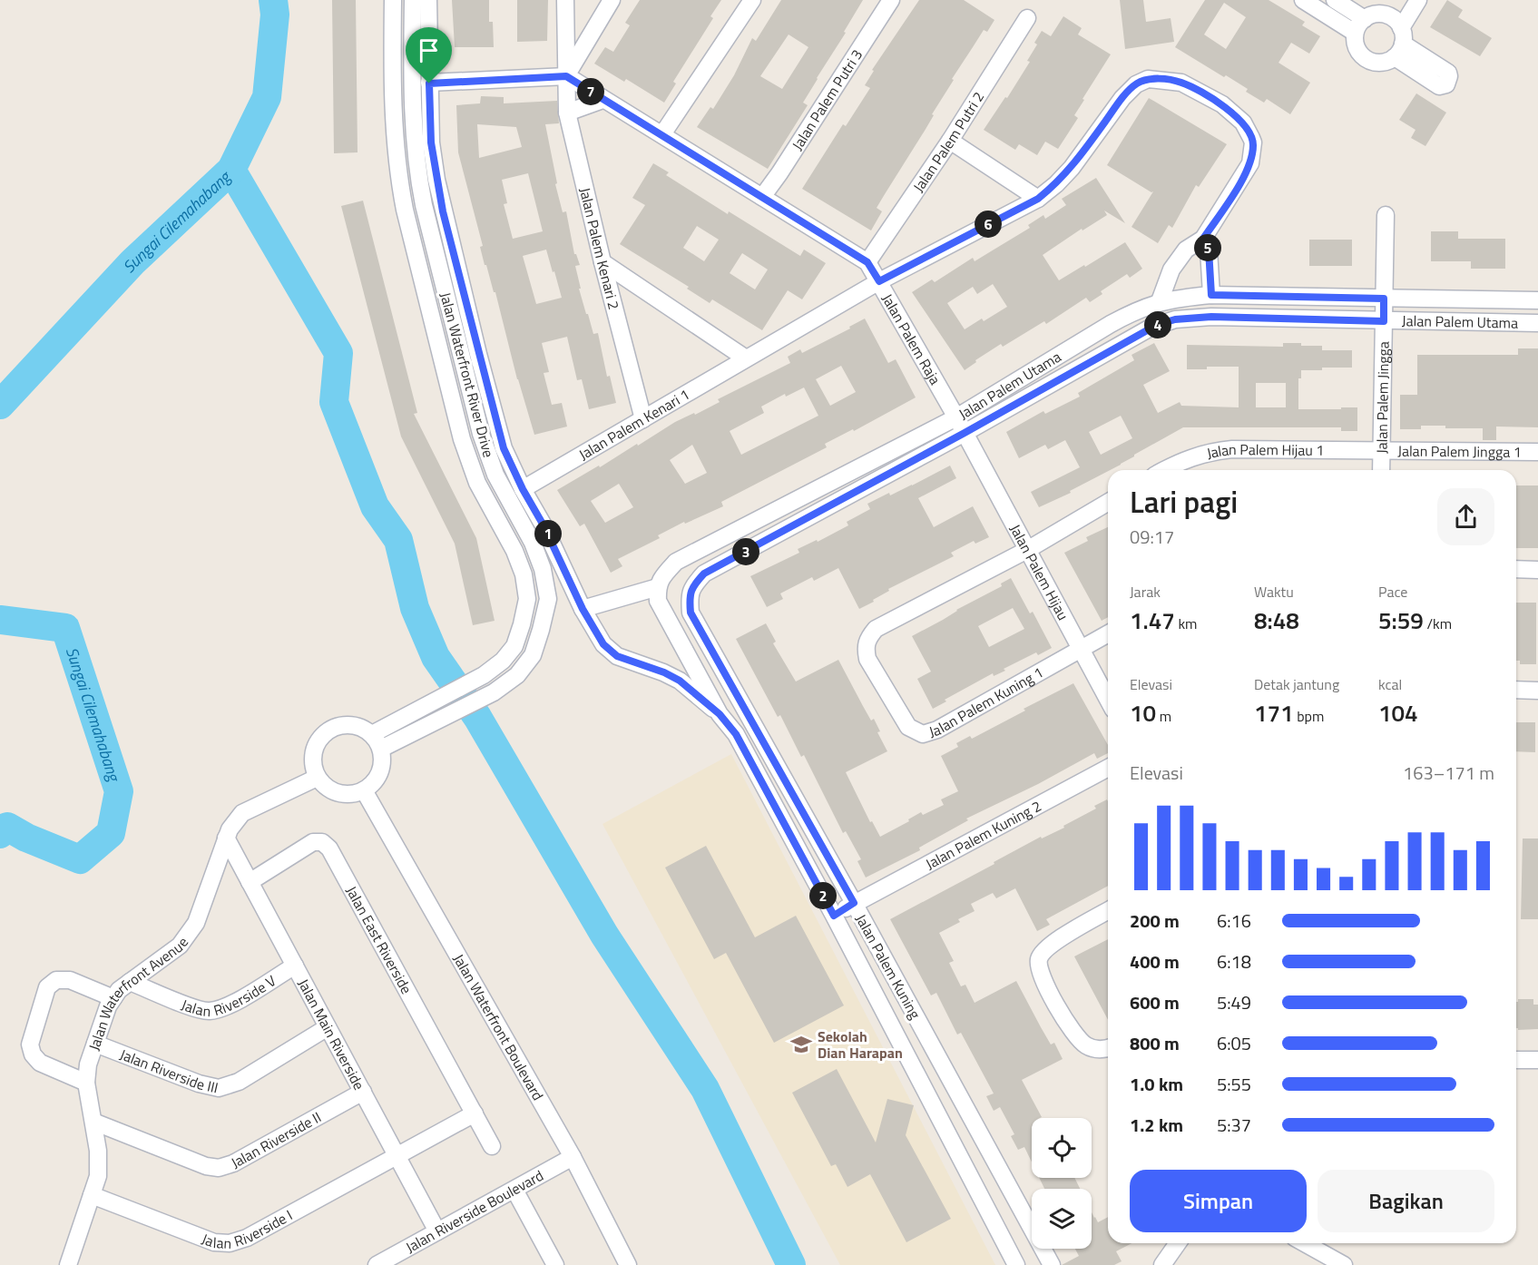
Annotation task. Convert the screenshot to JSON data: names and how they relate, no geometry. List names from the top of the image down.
{
  "streets": {
    "street": [
      "Jalan Palem Putri 3",
      "Jalan Palem Putri 2",
      "Jalan Palem Kenari 2",
      "Jalan Palem Utama",
      "Jalan Palem Raja",
      "Jalan Waterfront River Drive",
      "Jalan Palem Jingga",
      "Jalan Palem Kenari 1",
      "Jalan Palem Jingga 1",
      "Jalan Palem Hijau 1",
      "Jalan Palem Hijau",
      "Jalan Palem Kuning 1",
      "Jalan Palem Kuning 2",
      "Jalan East Riverside",
      "Jalan Palem Kuning",
      "Jalan Riverside V",
      "Jalan Waterfront Avenue",
      "Jalan Waterfront Boulevard",
      "Jalan Main Riverside",
      "Jalan Riverside III",
      "Jalan Riverside II",
      "Jalan Riverside Boulevard",
      "Jalan Riverside I"
    ]
  },
  "crossings": [
    ["Jalan Palem Putri 3", "Jalan Palem Raja"],
    ["Jalan Palem Putri 2", "Jalan Palem Raja"],
    ["Jalan Palem Kenari 2", "Jalan Palem Raja"],
    ["Jalan Palem Kenari 2", "Jalan Palem Kenari 1"],
    ["Jalan Palem Utama", "Jalan Palem Raja"],
    ["Jalan Palem Utama", "Jalan Palem Jingga"],
    ["Jalan Palem Utama", "Jalan Palem Hijau"],
    ["Jalan Palem Utama", "Jalan Palem Kuning"],
    ["Jalan Palem Raja", "Jalan Palem Kenari 1"],
    ["Jalan Palem Raja", "Jalan Palem Hijau"],
    ["Jalan Waterfront River Drive", "Jalan Waterfront Avenue"],
    ["Jalan Waterfront River Drive", "Jalan Waterfront Boulevard"],
    ["Jalan Palem Jingga", "Jalan Palem Jingga 1"],
    ["Jalan Palem Jingga", "Jalan Palem Hijau 1"],
    ["Jalan Palem Kenari 1", "Jalan Palem Kuning"],
    ["Jalan Palem Jingga 1", "Jalan Palem Hijau 1"],
    ["Jalan Palem Hijau", "Jalan Palem Kuning 1"],
    ["Jalan Palem Kuning 2", "Jalan Palem Kuning"],
    ["Jalan East Riverside", "Jalan Main Riverside"],
    ["Jalan Riverside V", "Jalan Waterfront Avenue"],
    ["Jalan Riverside V", "Jalan Main Riverside"],
    ["Jalan Waterfront Avenue", "Jalan Waterfront Boulevard"],
    ["Jalan Waterfront Avenue", "Jalan Main Riverside"],
    ["Jalan Waterfront Avenue", "Jalan Riverside III"],
    ["Jalan Waterfront Avenue", "Jalan Riverside II"],
    ["Jalan Waterfront Avenue", "Jalan Riverside I"],
    ["Jalan Waterfront Boulevard", "Jalan Riverside Boulevard"],
    ["Jalan Main Riverside", "Jalan Riverside III"],
    ["Jalan Main Riverside", "Jalan Riverside II"],
    ["Jalan Main Riverside", "Jalan Riverside Boulevard"],
    ["Jalan Main Riverside", "Jalan Riverside I"]
  ],
  "water": ["Sungai Cilemahabang"],
  "places": {
    "school or university": ["Sekolah Dian Harapan"]
  },
  "page": {
    "pins": [
      "7",
      "6",
      "5",
      "4",
      "1",
      "3",
      "2"
    ],
    "heading": ["Lari pagi", "09:17"],
    "stats": [
      ["Jarak", "1.47 km"],
      ["Waktu", "8:48"],
      ["Pace", "5:59 /km"],
      ["Elevasi", "10 m"],
      ["Detak jantung", "171 bpm"],
      ["kcal", "104"]
    ],
    "chart": ["Elevasi", "163–171 m"],
    "list": [
      {
        "name": "200 m",
        "note": "6:16"
      },
      {
        "name": "400 m",
        "note": "6:18"
      },
      {
        "name": "600 m",
        "note": "5:49"
      },
      {
        "name": "800 m",
        "note": "6:05"
      },
      {
        "name": "1.0 km",
        "note": "5:55"
      },
      {
        "name": "1.2 km",
        "note": "5:37"
      }
    ],
    "buttons": ["Simpan", "Bagikan"]
  }
}
